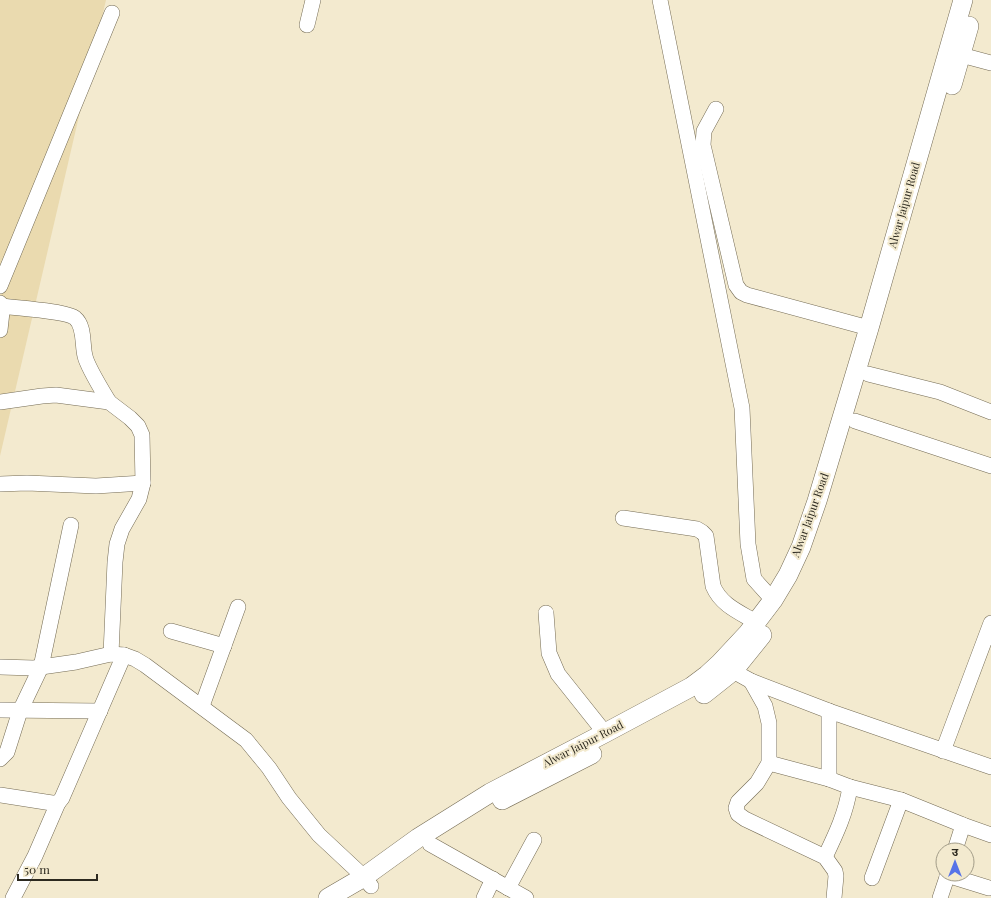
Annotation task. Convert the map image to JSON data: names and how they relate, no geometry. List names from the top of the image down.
{
  "streets": {
    "main road": ["Alwar Jaipur Road"]
  },
  "scale_bar": "50 m",
  "north": "top"
}
